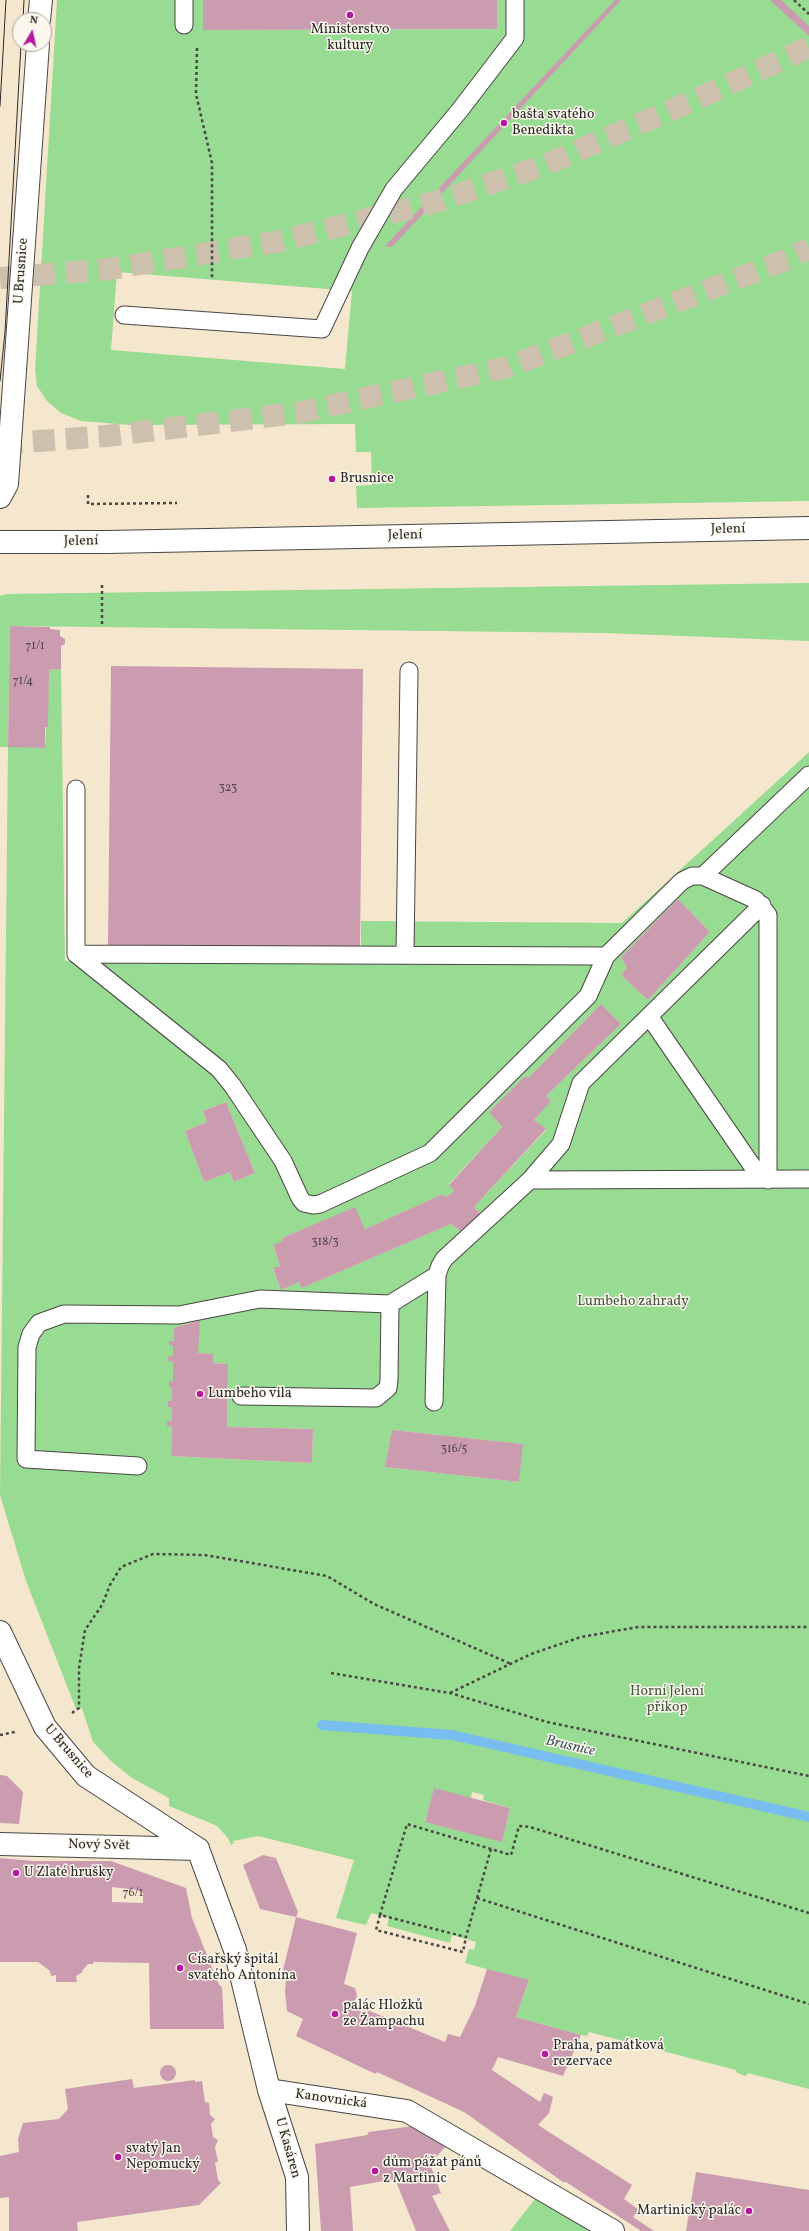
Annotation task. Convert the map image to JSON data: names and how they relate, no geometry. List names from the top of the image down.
{
  "streets": {
    "street": [
      "U Brusnice",
      "Jelení",
      "Nový Svět",
      "Kanovnická",
      "U Kasáren"
    ]
  },
  "crossings": [
    ["U Brusnice", "Nový Svět"],
    ["Kanovnická", "U Kasáren"]
  ],
  "water": ["Brusnice"],
  "parks": ["Lumbeho zahrady", "Horní Jelení příkop"],
  "places": [
    "Ministerstvo kultury",
    "bašta svatého Benedikta",
    "Brusnice",
    "Lumbeho vila",
    "U Zlaté hrušky",
    "Císařský špitál svatého Antonína",
    "palác Hložků ze Žampachu",
    "Praha, památková rezervace",
    "svatý Jan Nepomucký",
    "dům pážat pánů z Martinic",
    "Martinický palác"
  ],
  "house_numbers": [
    "71/1",
    "71/4",
    "323",
    "318/3",
    "316/5",
    "76/1"
  ],
  "north": "top"
}
